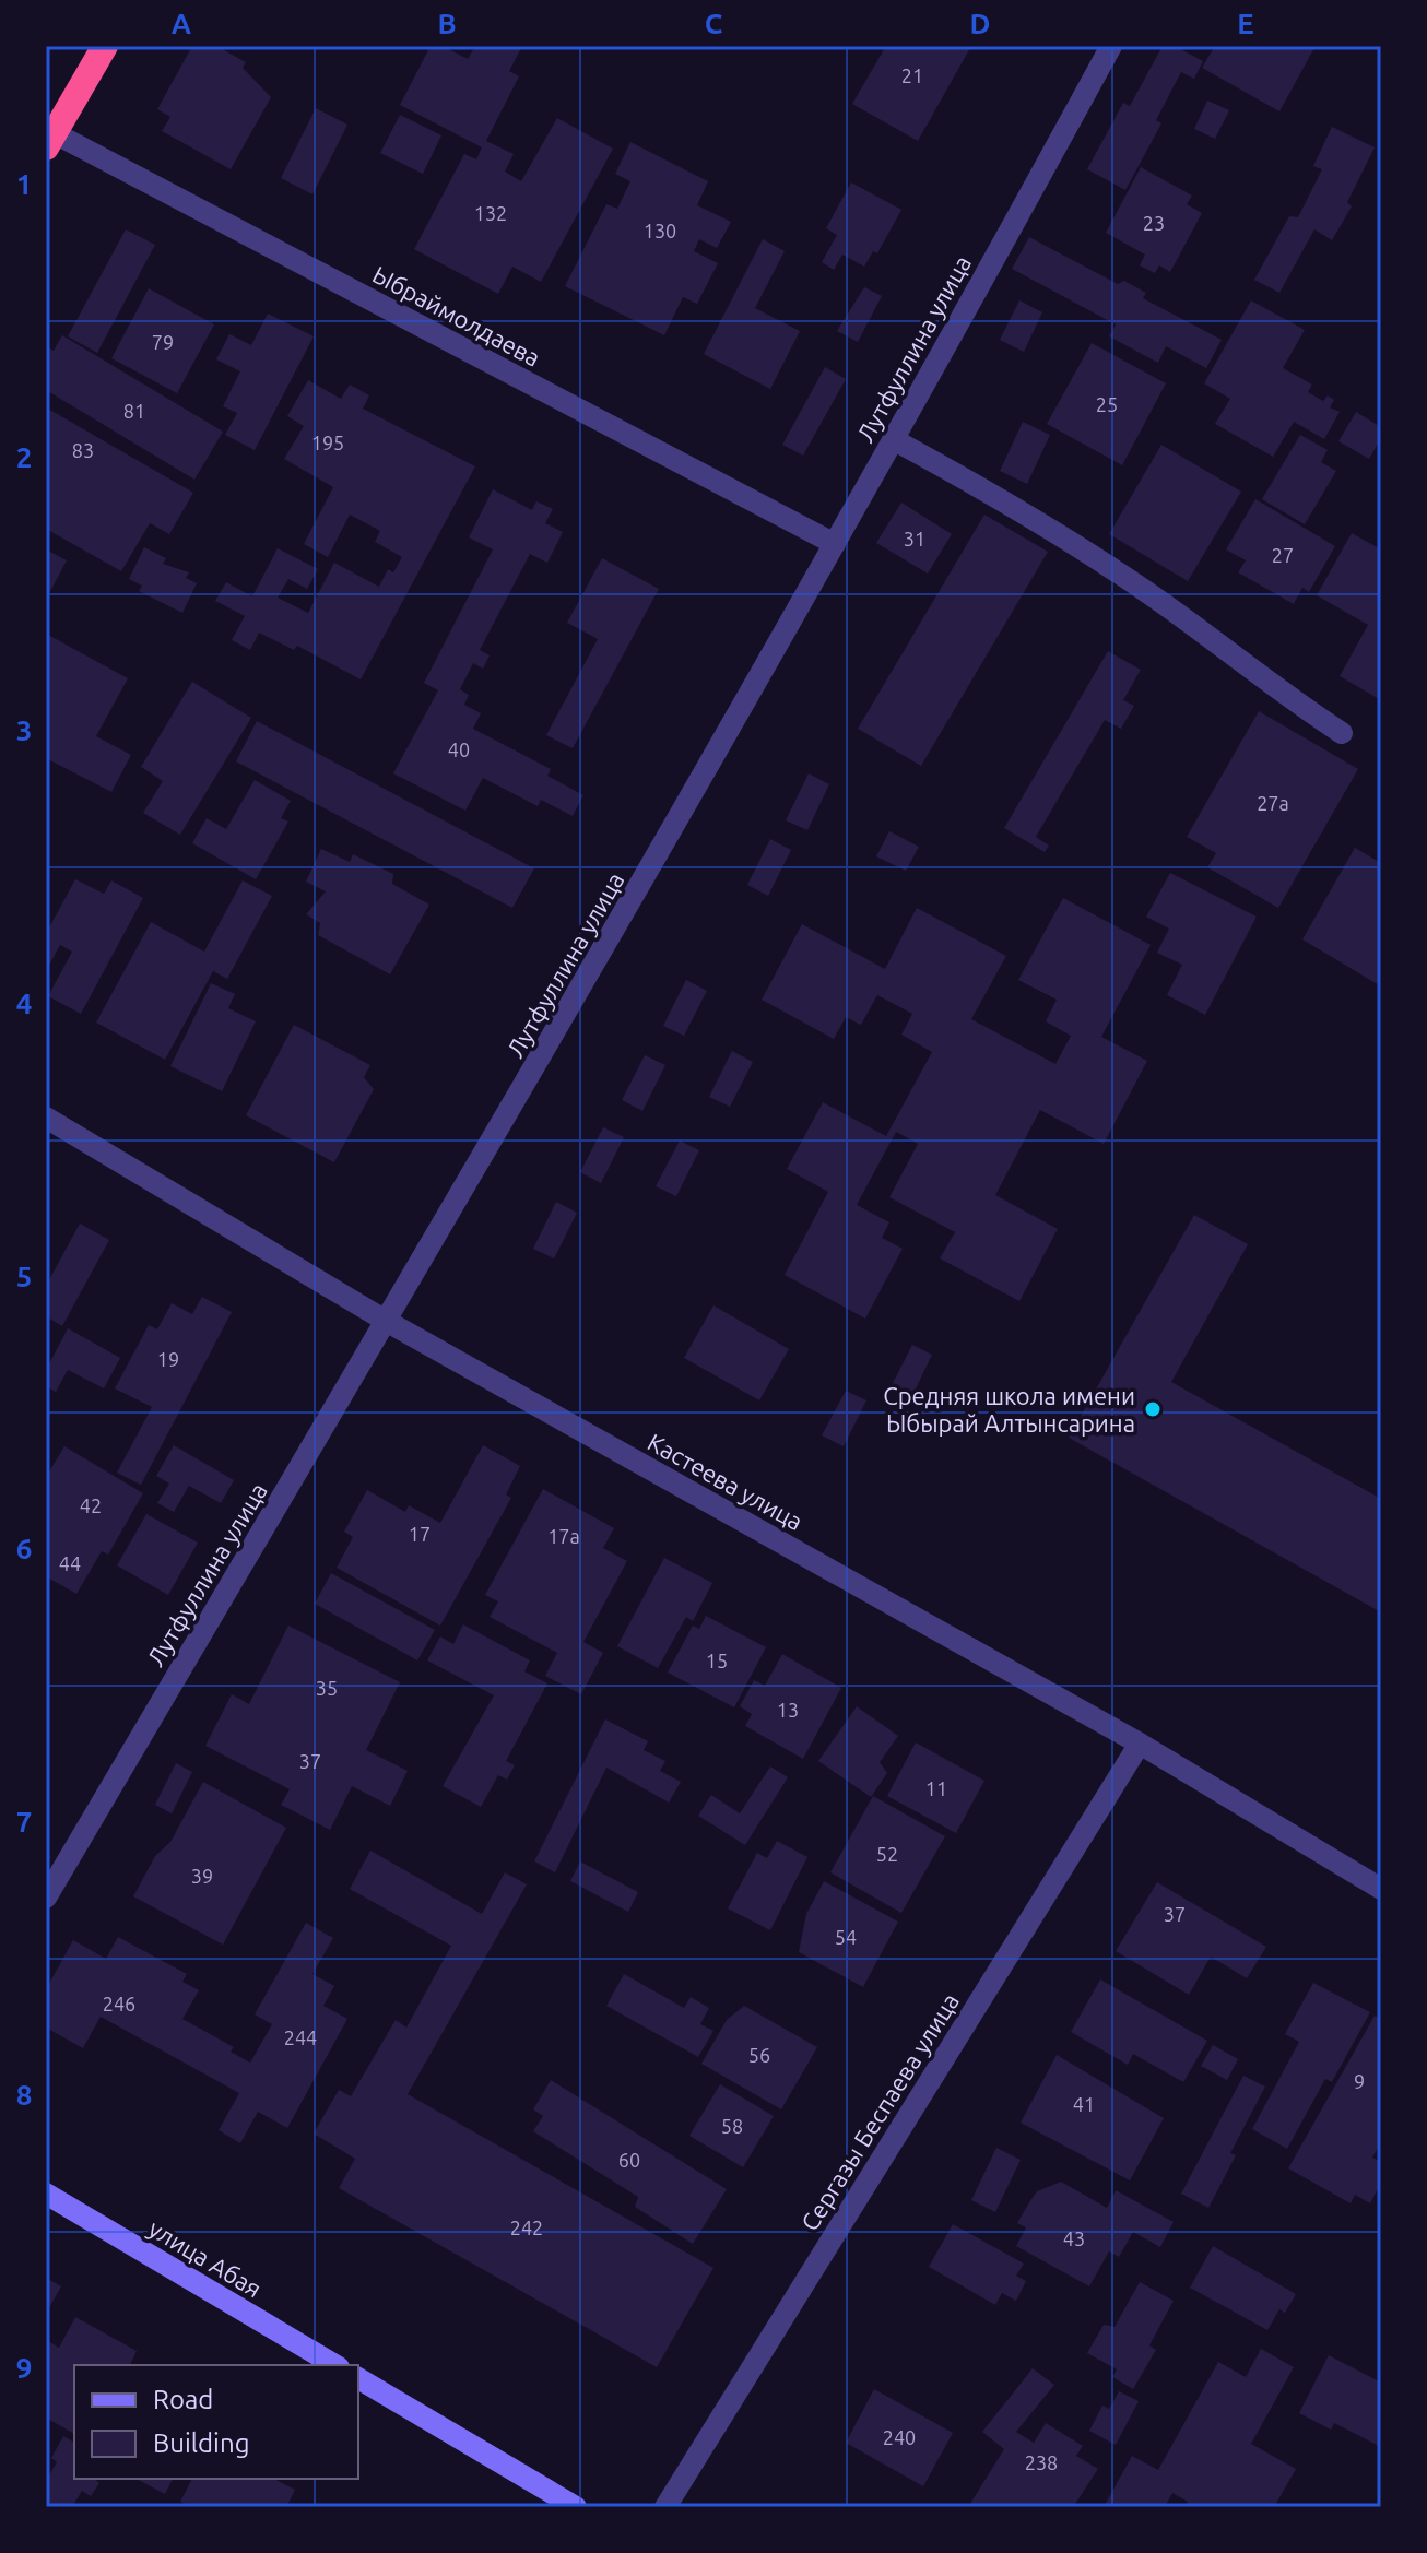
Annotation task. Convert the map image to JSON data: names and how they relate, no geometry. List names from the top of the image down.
{
  "streets": {
    "street": [
      "Ыбраймолдаева",
      "Лутфуллина улица",
      "Кастеева улица",
      "Сергазы Беспаева улица",
      "улица Абая"
    ]
  },
  "crossings": [
    ["Ыбраймолдаева", "Лутфуллина улица"],
    ["Лутфуллина улица", "Кастеева улица"],
    ["Кастеева улица", "Сергазы Беспаева улица"]
  ],
  "places": ["Средняя школа имени Ыбырай Алтынсарина"],
  "house_numbers": [
    "21",
    "132",
    "23",
    "130",
    "79",
    "25",
    "81",
    "195",
    "83",
    "31",
    "27",
    "40",
    "27а",
    "19",
    "42",
    "17",
    "17а",
    "44",
    "15",
    "35",
    "13",
    "37",
    "11",
    "52",
    "39",
    "37",
    "54",
    "246",
    "244",
    "56",
    "9",
    "41",
    "58",
    "60",
    "242",
    "43",
    "240",
    "238"
  ],
  "legend": ["Road", "Building"],
  "grid": {
    "columns": [
      "A",
      "B",
      "C",
      "D",
      "E"
    ],
    "rows": [
      "1",
      "2",
      "3",
      "4",
      "5",
      "6",
      "7",
      "8",
      "9"
    ]
  }
}
